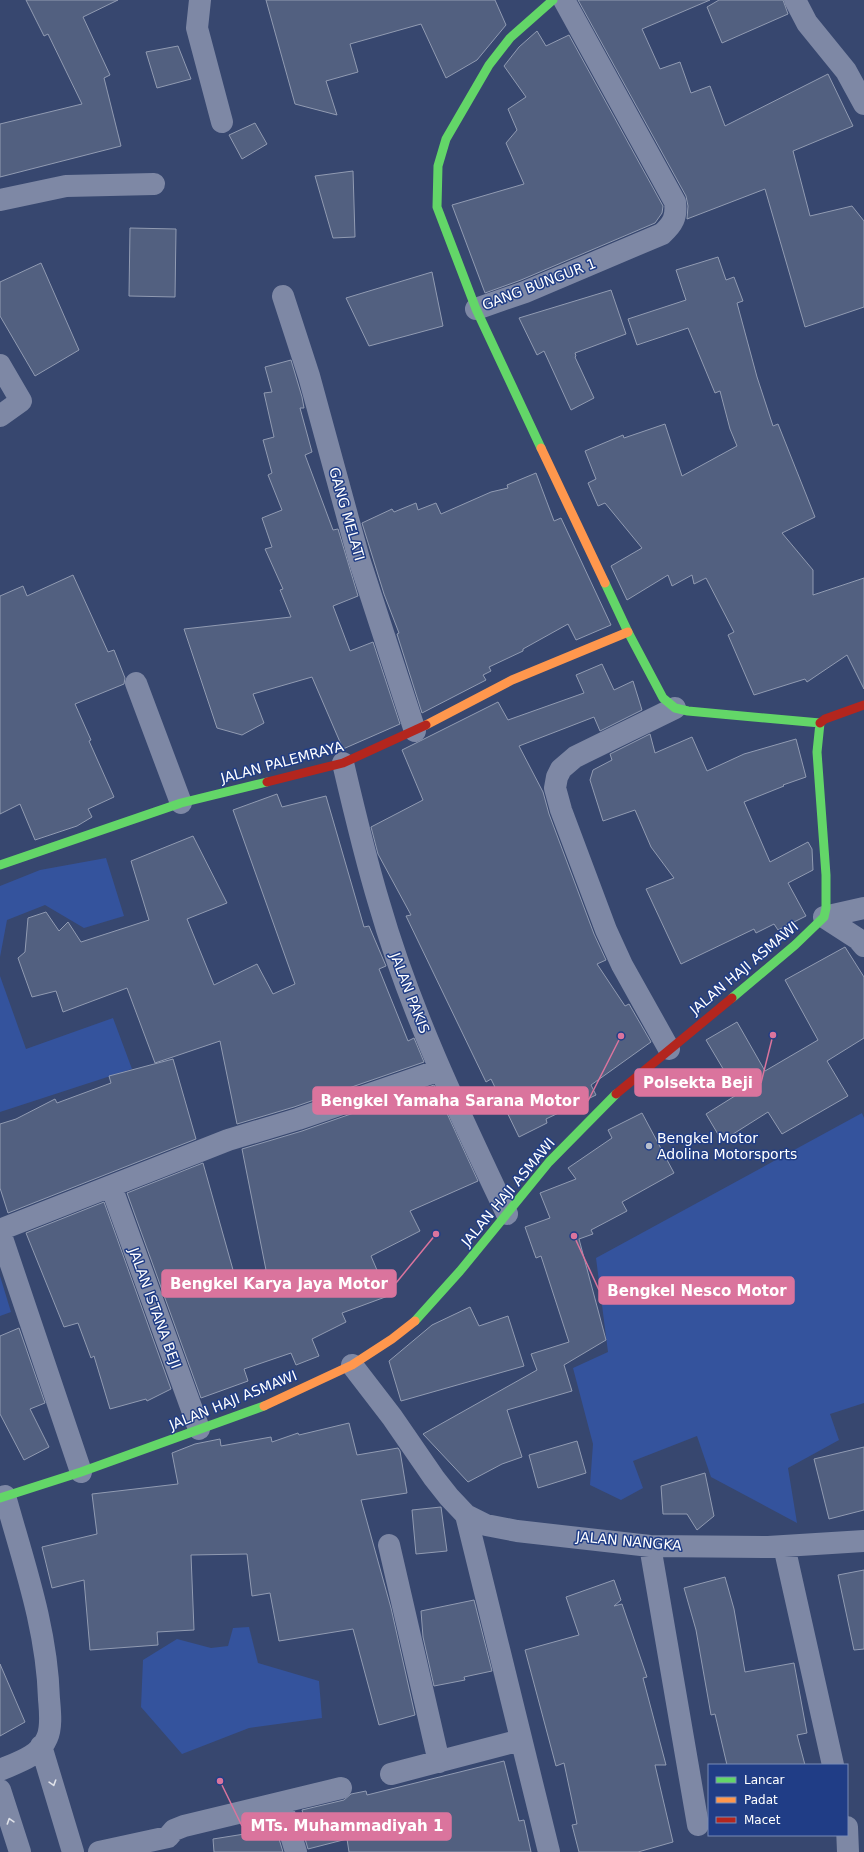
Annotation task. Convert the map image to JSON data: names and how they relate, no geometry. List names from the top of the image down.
{
  "streets": {
    "street": [
      "GANG BUNGUR 1",
      "GANG MELATI",
      "JALAN PALEMRAYA",
      "JALAN HAJI ASMAWI",
      "JALAN PAKIS",
      "JALAN ISTANA BEJI",
      "JALAN NANGKA"
    ]
  },
  "crossings": [
    ["GANG BUNGUR 1", "JALAN PALEMRAYA"],
    ["GANG MELATI", "JALAN PALEMRAYA"],
    ["JALAN PALEMRAYA", "JALAN PAKIS"],
    ["JALAN HAJI ASMAWI", "JALAN PAKIS"],
    ["JALAN HAJI ASMAWI", "JALAN ISTANA BEJI"],
    ["JALAN HAJI ASMAWI", "JALAN NANGKA"]
  ],
  "places": [
    "Polsekta Beji",
    "Bengkel Yamaha Sarana Motor",
    "Bengkel Motor Adolina Motorsports",
    "Bengkel Karya Jaya Motor",
    "Bengkel Nesco Motor",
    "MTs. Muhammadiyah 1"
  ],
  "legend": ["Lancar", "Padat", "Macet"]
}
